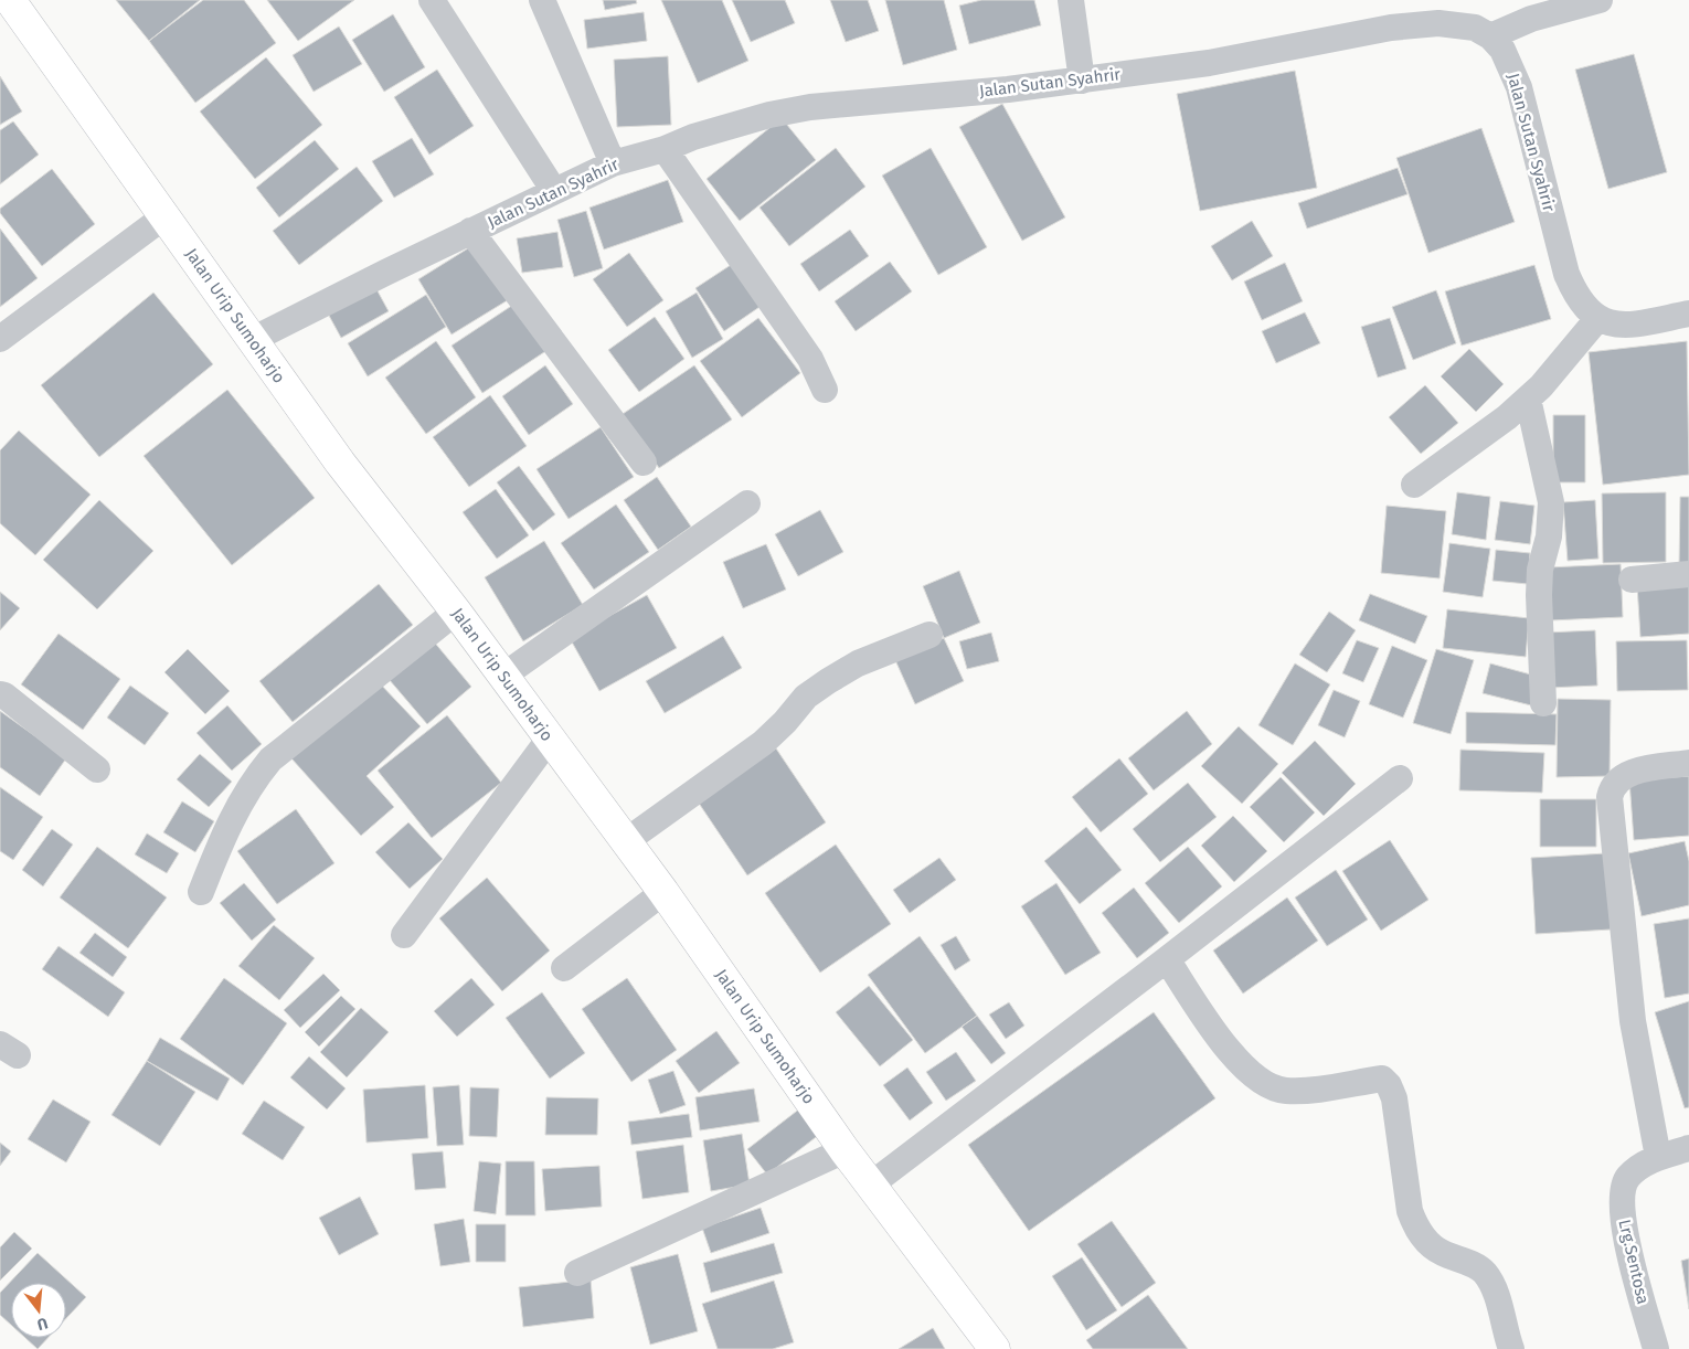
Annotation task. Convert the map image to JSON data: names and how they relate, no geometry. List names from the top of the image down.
{
  "streets": {
    "street": ["Jalan Sutan Syahrir", "Jalan Urip Sumoharjo", "Lrg.Sentosa"]
  },
  "crossings": [
    ["Jalan Sutan Syahrir", "Jalan Urip Sumoharjo"]
  ],
  "north": "bottom"
}
